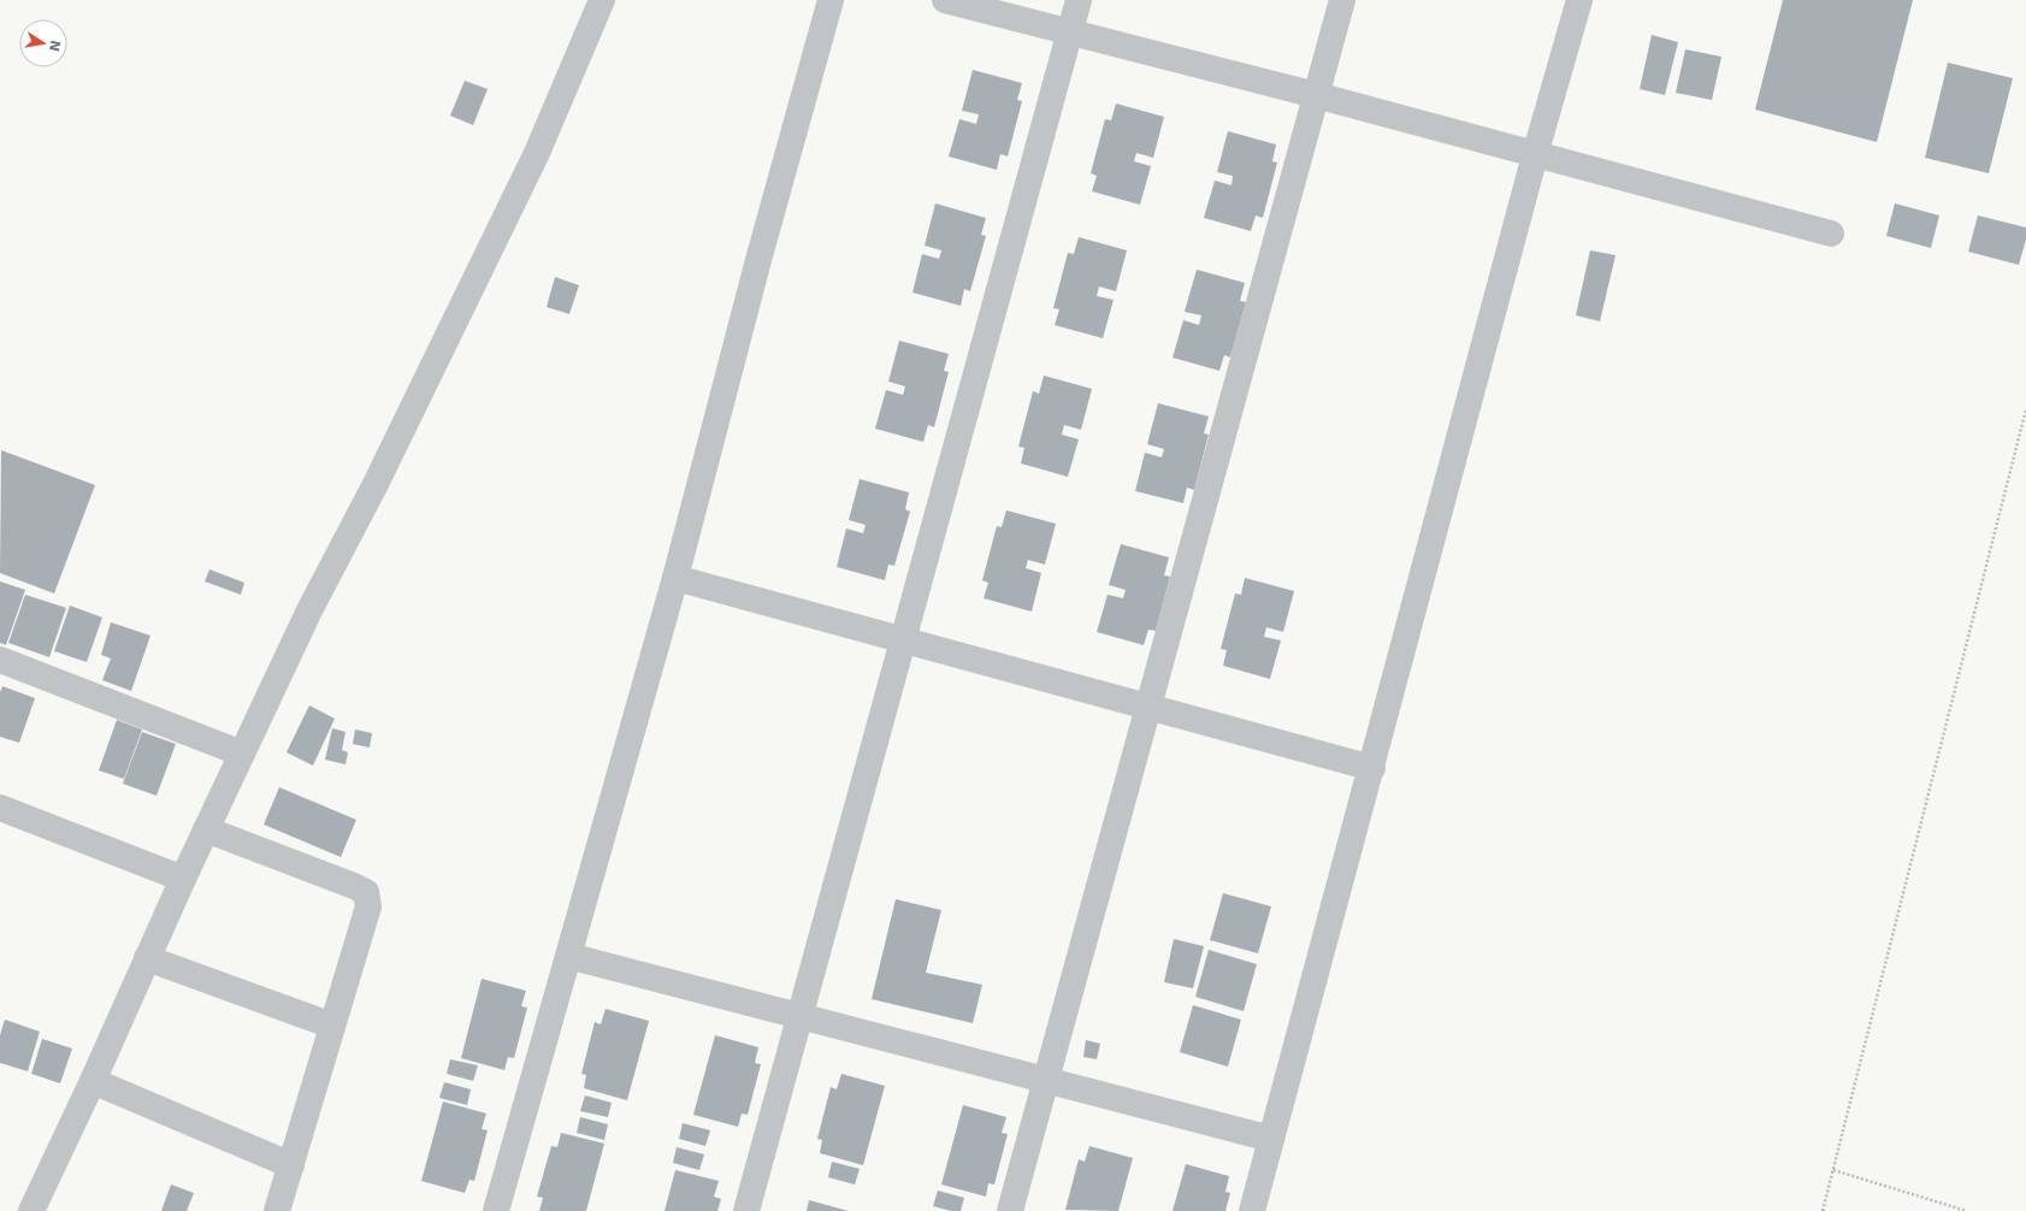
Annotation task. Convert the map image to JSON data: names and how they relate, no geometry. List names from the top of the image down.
{
  "north": "right"
}
